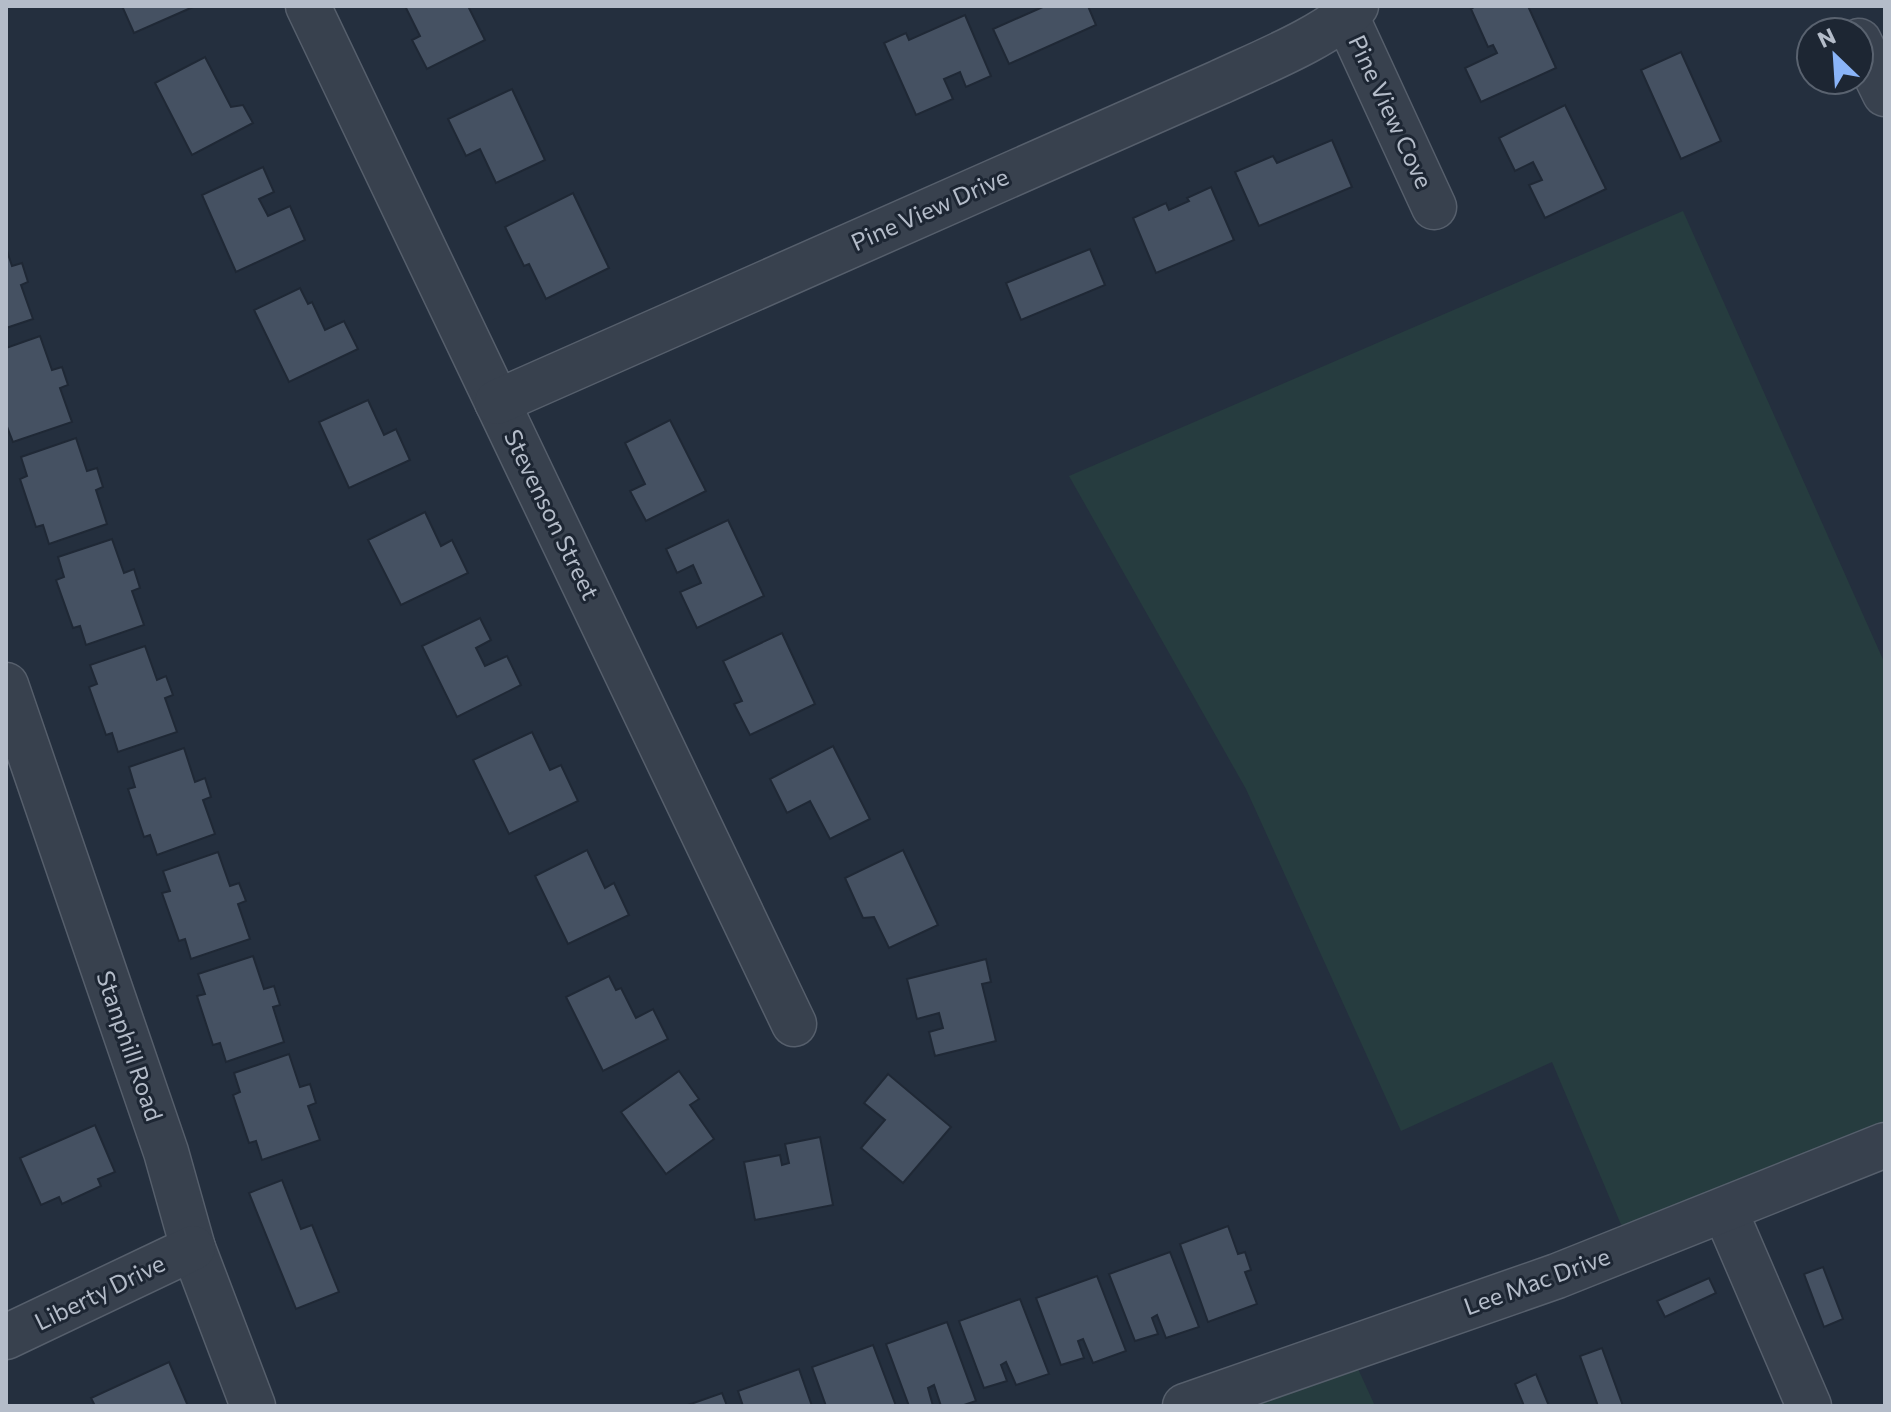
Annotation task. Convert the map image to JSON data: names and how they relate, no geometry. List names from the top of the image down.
{
  "streets": {
    "street": [
      "Pine View Cove",
      "Pine View Drive",
      "Stevenson Street",
      "Stanphill Road",
      "Lee Mac Drive",
      "Liberty Drive"
    ]
  },
  "crossings": [
    ["Pine View Cove", "Pine View Drive"],
    ["Pine View Drive", "Stevenson Street"],
    ["Stanphill Road", "Liberty Drive"]
  ],
  "north": "top left"
}
